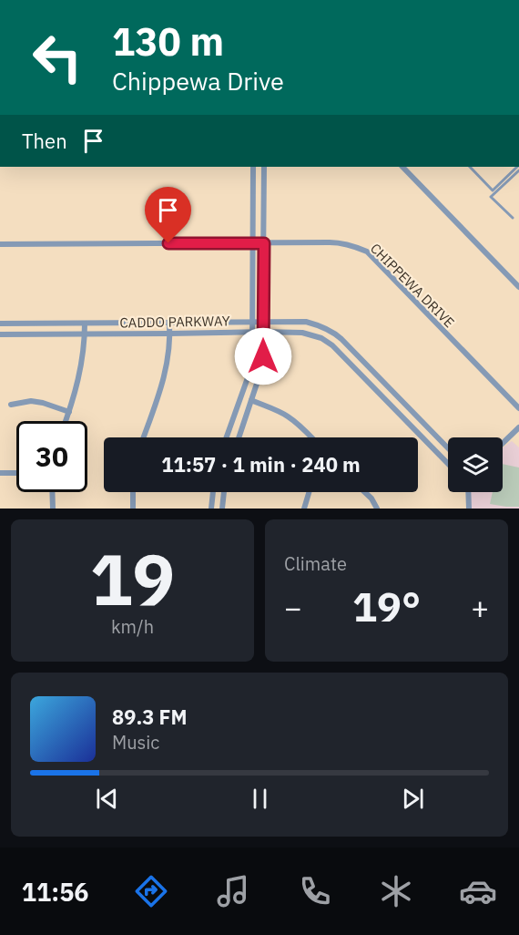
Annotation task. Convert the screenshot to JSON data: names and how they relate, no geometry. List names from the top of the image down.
{
  "streets": {
    "street": ["CHIPPEWA DRIVE", "CADDO PARKWAY"]
  },
  "page": {
    "turn": ["130 m", "Chippewa Drive"],
    "then": "Then",
    "limit": "30",
    "trip": "11:57 · 1 min · 240 m",
    "tile": [
      ["19", "km/h"],
      "Climate"
    ],
    "heat": ["−", "19°", "+"],
    "song": ["89.3 FM", "Music"],
    "tabs": "11:56"
  }
}
